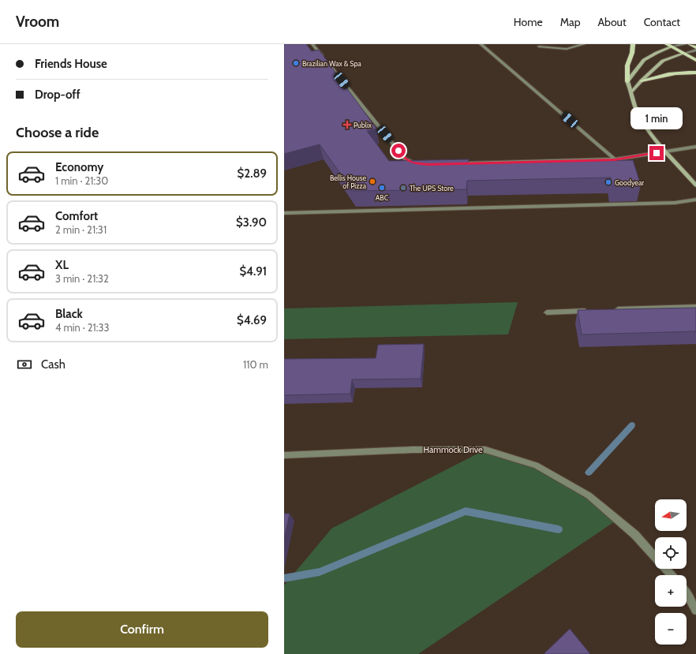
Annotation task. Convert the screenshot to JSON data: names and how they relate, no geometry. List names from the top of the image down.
{
  "streets": {
    "street": ["Hammock Drive"]
  },
  "places": {
    "other": [
      "Brazilian Wax & Spa",
      "Bellis House of Pizza",
      "Goodyear",
      "ABC",
      "The UPS Store"
    ],
    "health": ["Publix"]
  },
  "north": "left",
  "page": {
    "header": "Vroom",
    "nav": [
      "Home",
      "Map",
      "About",
      "Contact"
    ],
    "banner": ["Friends House", "Drop-off"],
    "bubble": "1 min",
    "heading": "Choose a ride",
    "list": [
      {
        "name": "Economy",
        "note": "1 min · 21:30",
        "value": "$2.89"
      },
      {
        "name": "Comfort",
        "note": "2 min · 21:31",
        "value": "$3.90"
      },
      {
        "name": "XL",
        "note": "3 min · 21:32",
        "value": "$4.91"
      },
      {
        "name": "Black",
        "note": "4 min · 21:33",
        "value": "$4.69"
      }
    ],
    "pay": ["Cash", "110 m"],
    "map_buttons": ["+", "−"],
    "buttons": "Confirm"
  }
}
